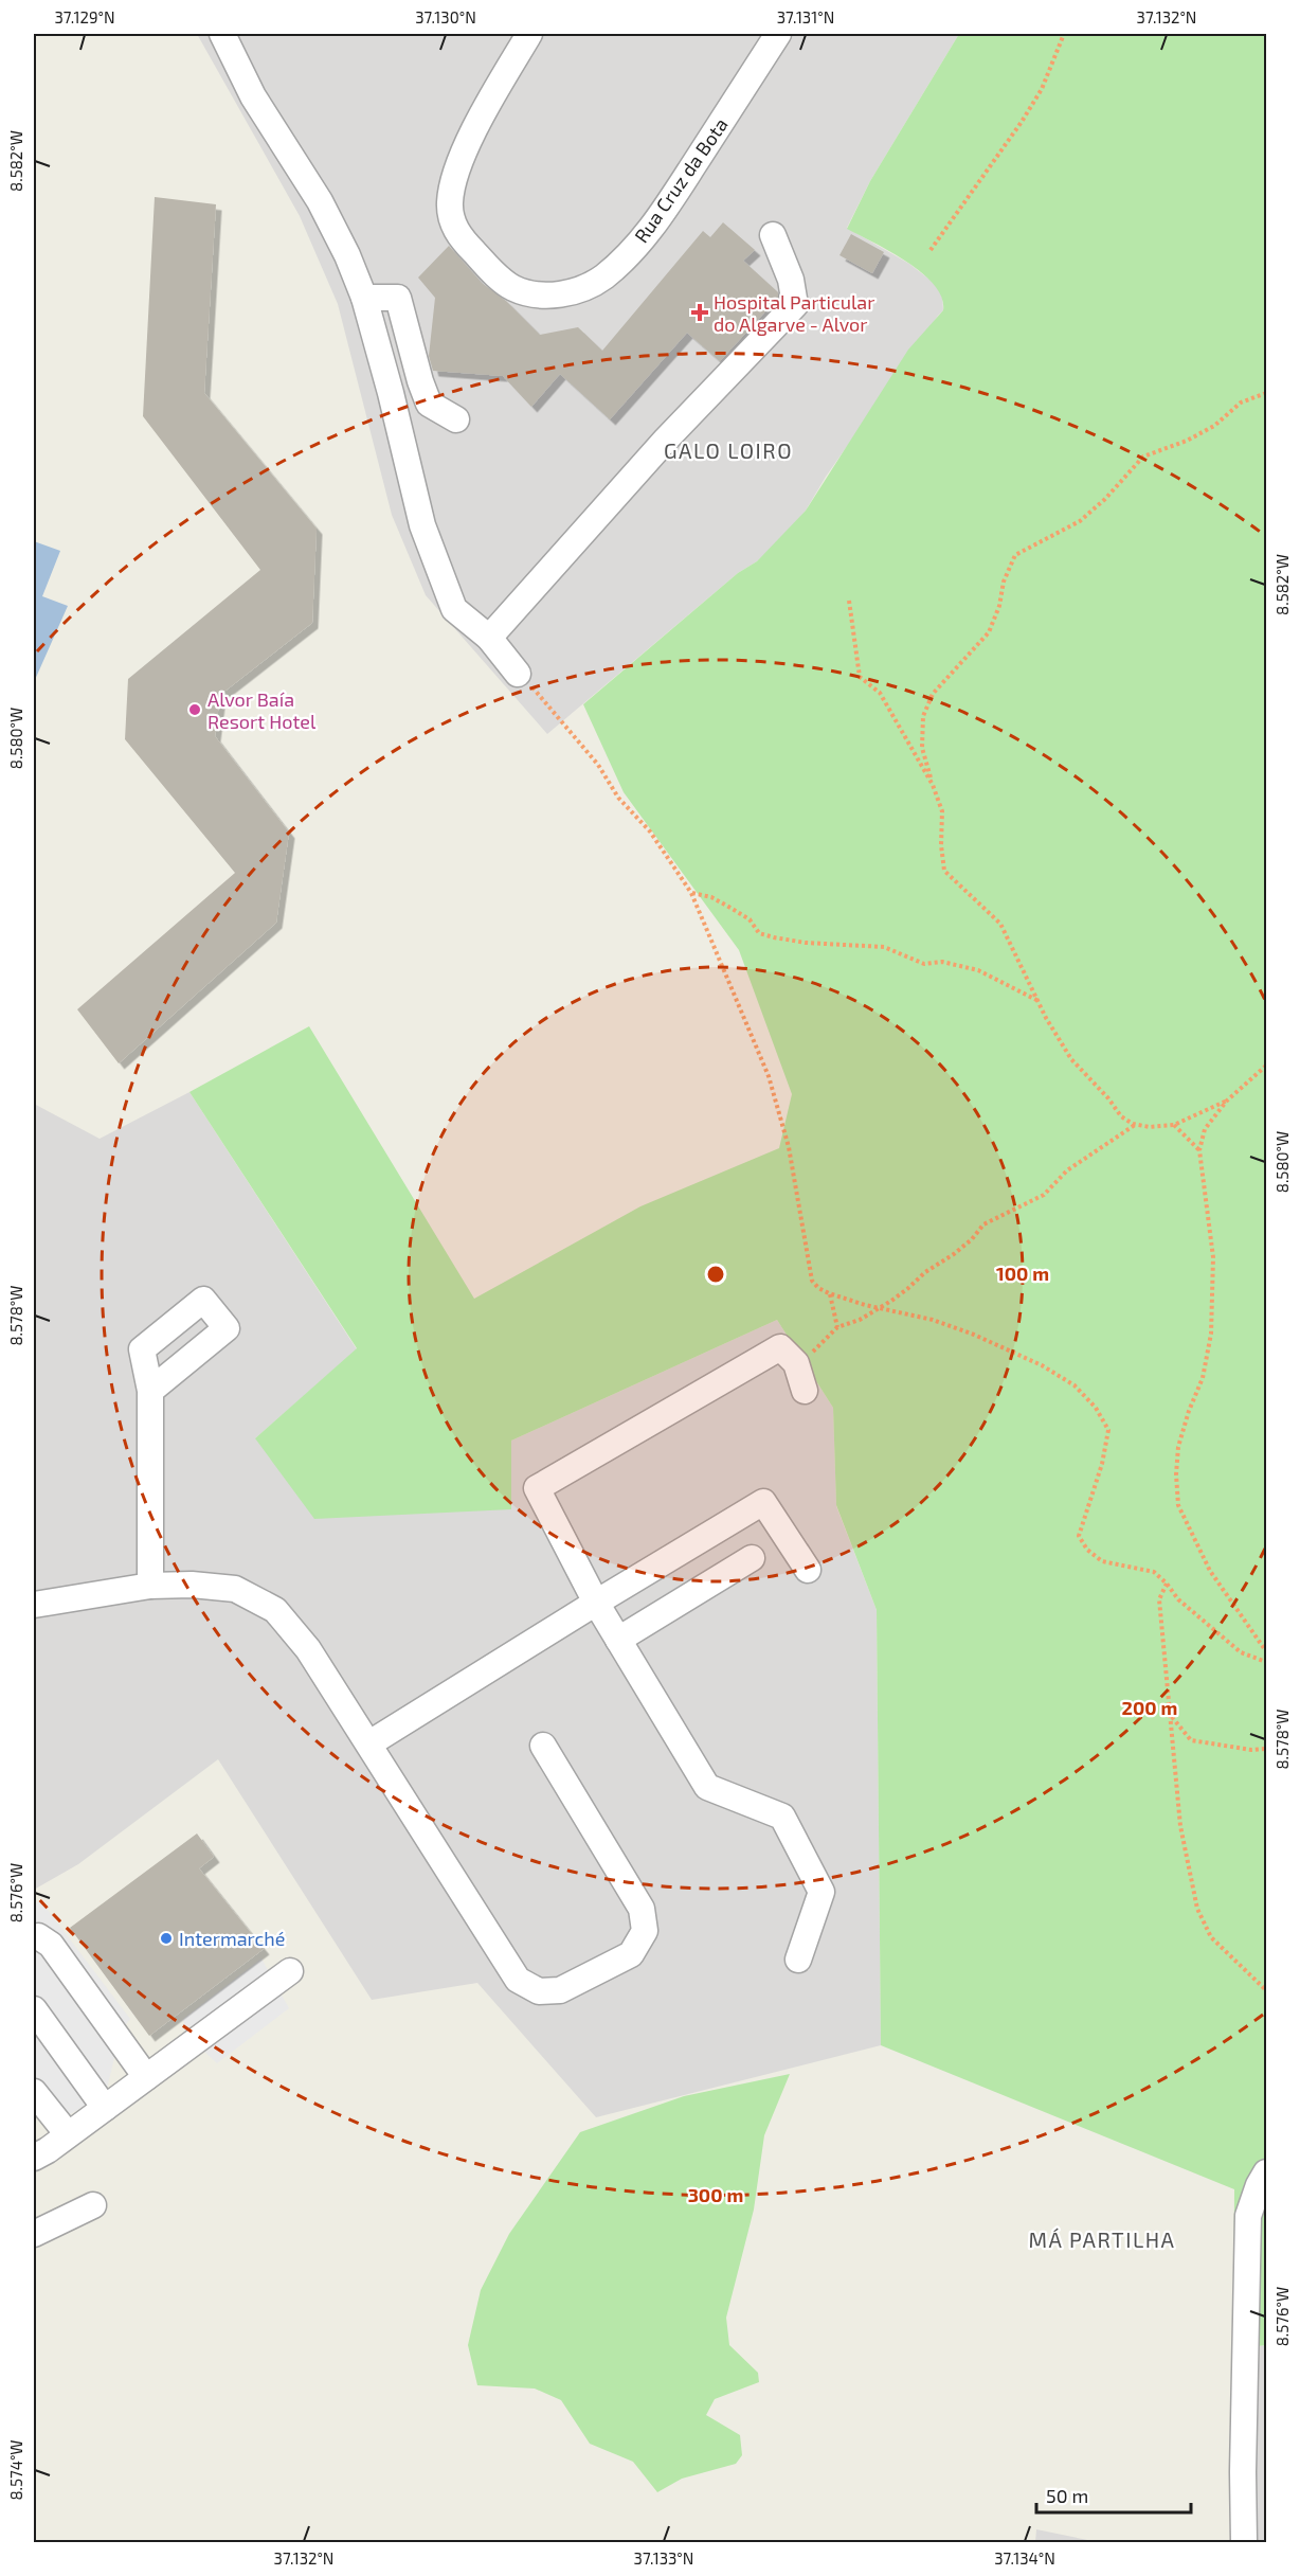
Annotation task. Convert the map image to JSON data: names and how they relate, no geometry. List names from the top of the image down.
{
  "streets": {
    "street": ["Rua Cruz da Bota"]
  },
  "districts": ["GALO LOIRO", "MÁ PARTILHA"],
  "places": {
    "health": ["Hospital Particular do Algarve - Alvor"],
    "other": ["Alvor Baía Resort Hotel", "Intermarché"]
  },
  "scale_bar": "50 m",
  "coordinates": [
    "37.129°N",
    "37.130°N",
    "37.131°N",
    "37.132°N",
    "8.582°W",
    "8.580°W",
    "8.578°W",
    "8.576°W",
    "8.574°W",
    "37.133°N",
    "37.134°N"
  ],
  "rings": ["100 m", "200 m", "300 m"]
}
